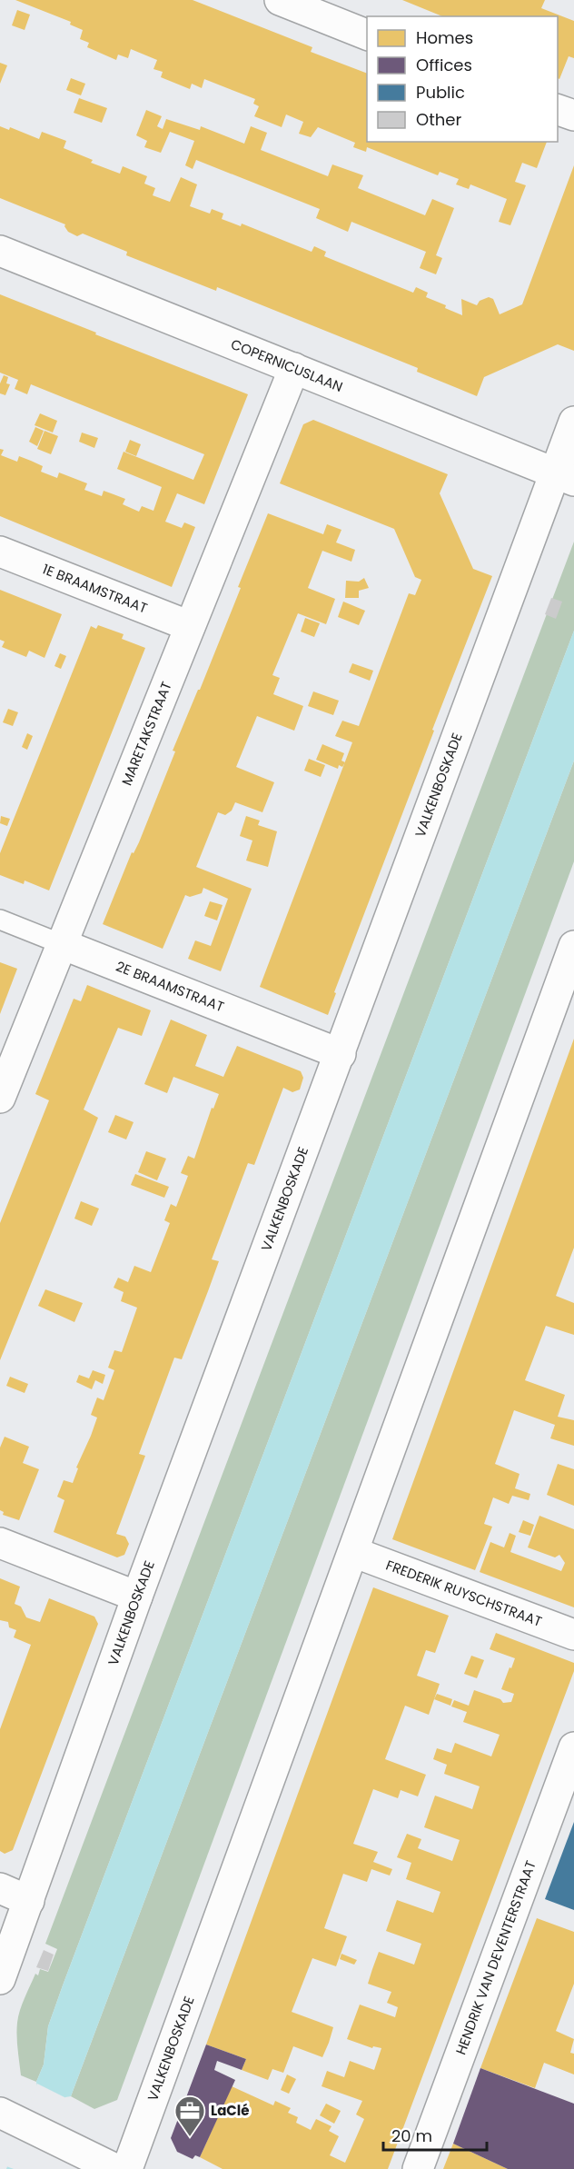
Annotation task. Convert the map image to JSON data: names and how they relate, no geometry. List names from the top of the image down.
{
  "streets": {
    "street": [
      "COPERNICUSLAAN",
      "1E BRAAMSTRAAT",
      "MARETAKSTRAAT",
      "VALKENBOSKADE",
      "2E BRAAMSTRAAT",
      "FREDERIK RUYSCHSTRAAT",
      "HENDRIK VAN DEVENTERSTRAAT"
    ]
  },
  "crossings": [
    ["COPERNICUSLAAN", "MARETAKSTRAAT"],
    ["COPERNICUSLAAN", "VALKENBOSKADE"],
    ["1E BRAAMSTRAAT", "MARETAKSTRAAT"],
    ["MARETAKSTRAAT", "2E BRAAMSTRAAT"],
    ["VALKENBOSKADE", "2E BRAAMSTRAAT"],
    ["VALKENBOSKADE", "FREDERIK RUYSCHSTRAAT"]
  ],
  "places": {
    "office": ["LaClé"]
  },
  "legend": [
    "Homes",
    "Offices",
    "Public",
    "Other"
  ],
  "scale_bar": "20 m"
}
